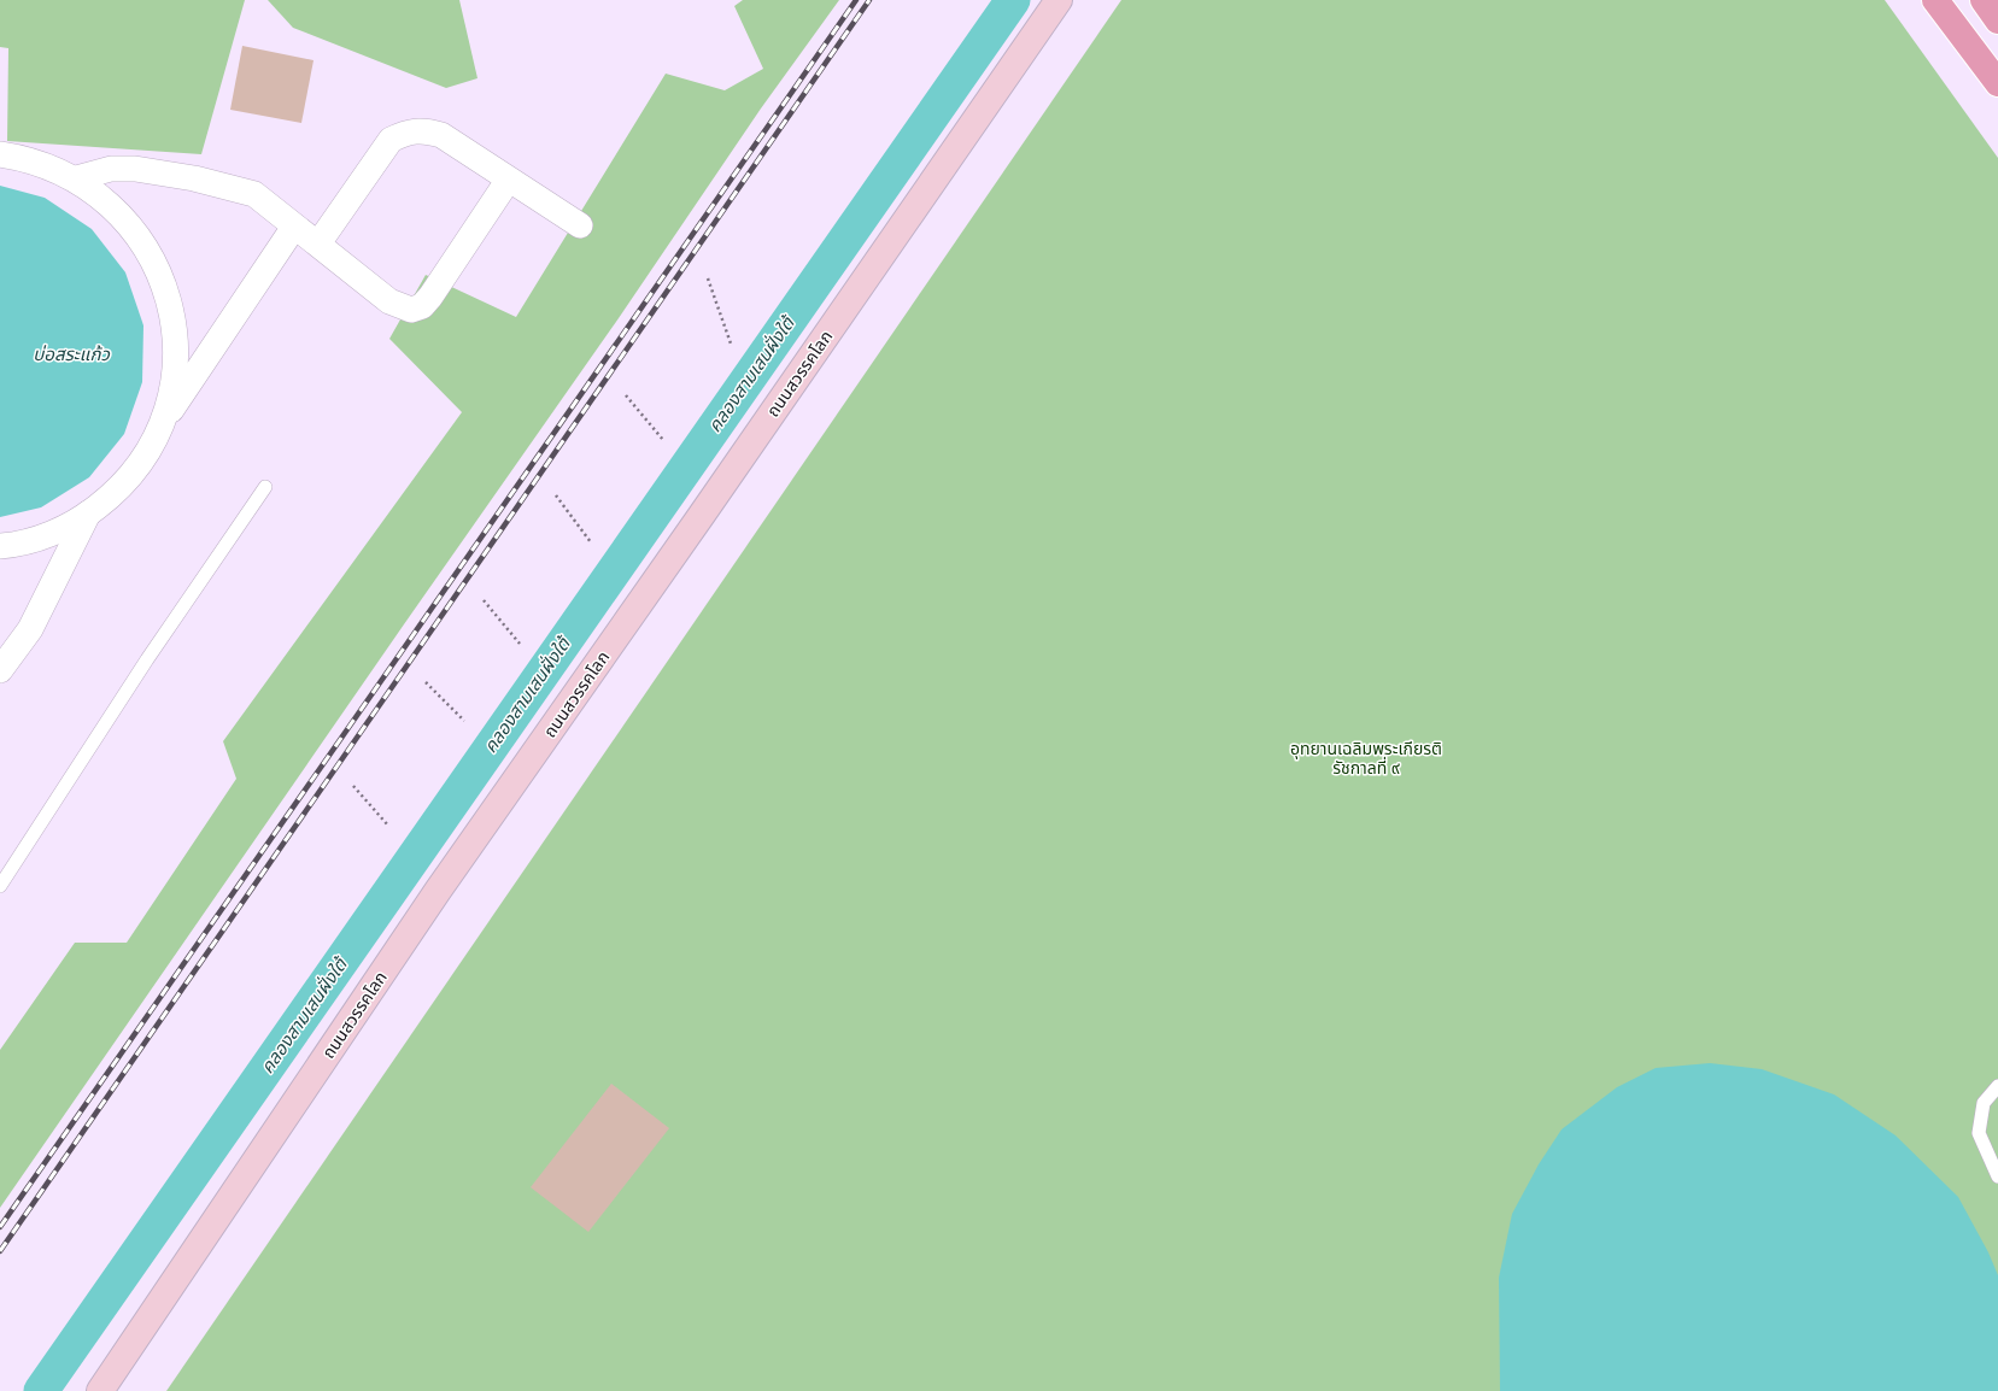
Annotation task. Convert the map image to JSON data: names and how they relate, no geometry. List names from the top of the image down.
{
  "streets": {
    "street": ["ถนนสวรรคโลก"]
  },
  "water": ["บ่อสระแก้ว", "คลองสามเสนฝั่งใต้"],
  "parks": ["อุทยานเฉลิมพระเกียรติ รัชกาลที่ ๙"]
}
